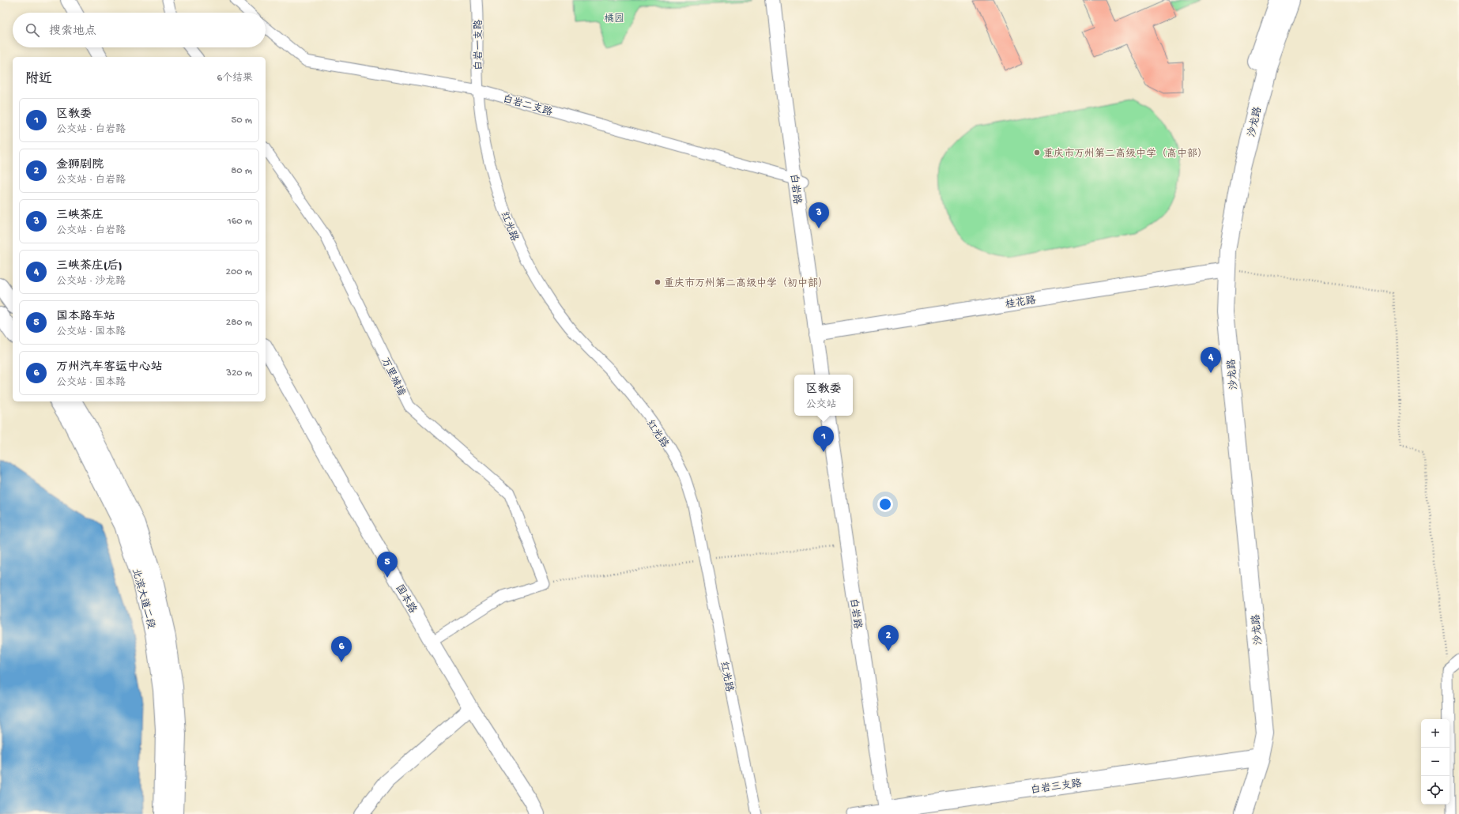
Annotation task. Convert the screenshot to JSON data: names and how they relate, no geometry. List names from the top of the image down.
{
  "streets": {
    "highway": ["沙龙路", "白岩三支路"],
    "main road": [
      "白岩路",
      "桂花路",
      "北滨大道二段",
      "国本路"
    ],
    "street": [
      "白岩一支路",
      "白岩二支路",
      "红光路",
      "万里城墙"
    ]
  },
  "crossings": [
    ["白岩一支路", "白岩二支路"],
    ["白岩一支路", "红光路"],
    ["白岩二支路", "白岩路"],
    ["白岩二支路", "红光路"],
    ["沙龙路", "桂花路"],
    ["沙龙路", "白岩三支路"],
    ["白岩路", "桂花路"],
    ["白岩路", "白岩三支路"]
  ],
  "parks": ["橘园"],
  "places": ["重庆市万州第二高级中学（高中部）", "重庆市万州第二高级中学（初中部）"],
  "page": {
    "search": "搜索地点",
    "heading": ["附近", "6个结果"],
    "list": [
      {
        "mark": "1",
        "name": "区教委",
        "note": "公交站 · 白岩路",
        "value": "50 m"
      },
      {
        "mark": "2",
        "name": "金狮剧院",
        "note": "公交站 · 白岩路",
        "value": "80 m"
      },
      {
        "mark": "3",
        "name": "三峡茶庄",
        "note": "公交站 · 白岩路",
        "value": "160 m"
      },
      {
        "mark": "4",
        "name": "三峡茶庄(后)",
        "note": "公交站 · 沙龙路",
        "value": "200 m"
      },
      {
        "mark": "5",
        "name": "国本路车站",
        "note": "公交站 · 国本路",
        "value": "280 m"
      },
      {
        "mark": "6",
        "name": "万州汽车客运中心站",
        "note": "公交站 · 国本路",
        "value": "320 m"
      }
    ],
    "pins": [
      "3",
      "4",
      "1",
      "5",
      "2",
      "6"
    ],
    "popup": ["区教委", "公交站"],
    "map_buttons": ["+", "−"]
  }
}
